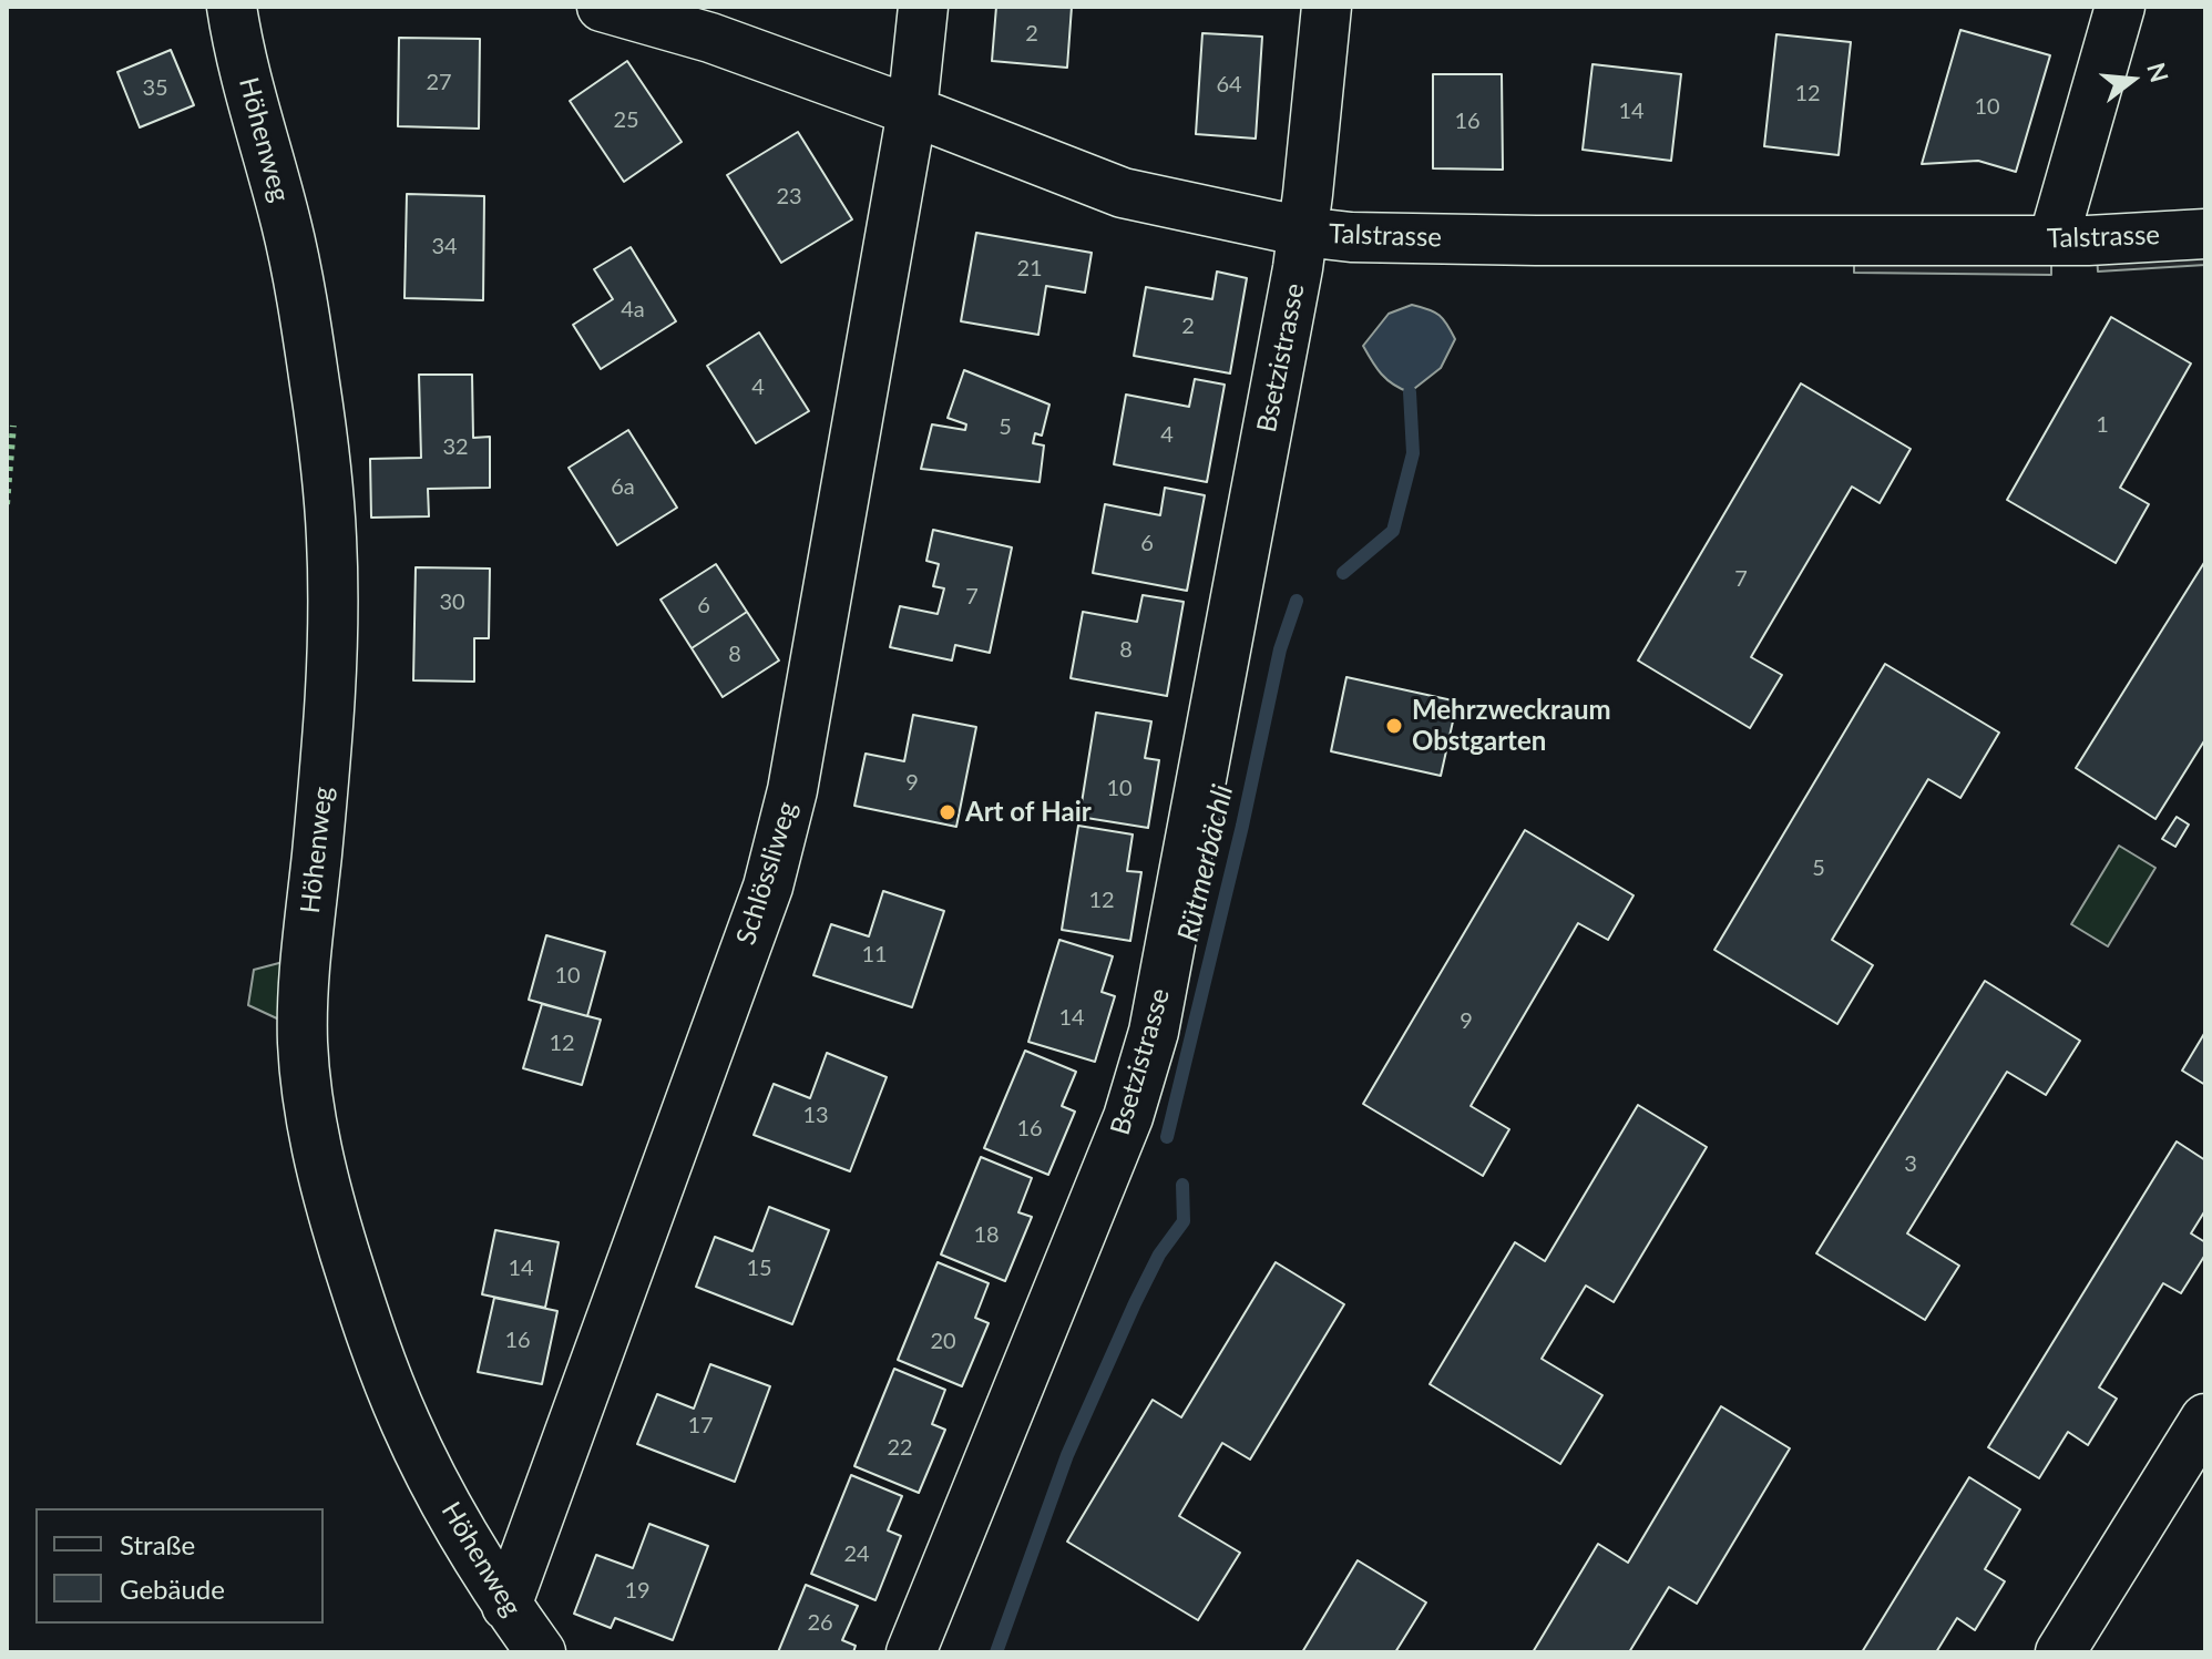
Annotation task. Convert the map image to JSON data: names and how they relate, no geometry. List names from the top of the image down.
{
  "streets": {
    "street": [
      "Höhenweg",
      "Talstrasse",
      "Bsetzistrasse",
      "Schlössliweg"
    ]
  },
  "crossings": [
    ["Höhenweg", "Schlössliweg"],
    ["Talstrasse", "Bsetzistrasse"],
    ["Talstrasse", "Schlössliweg"]
  ],
  "water": ["Rütmerbächli"],
  "places": ["Mehrzweckraum Obstgarten", "Art of Hair"],
  "house_numbers": [
    "2",
    "27",
    "64",
    "35",
    "12",
    "10",
    "14",
    "25",
    "16",
    "23",
    "34",
    "21",
    "4a",
    "2",
    "4",
    "1",
    "5",
    "4",
    "32",
    "6a",
    "6",
    "7",
    "7",
    "30",
    "6",
    "8",
    "8",
    "9",
    "10",
    "5",
    "12",
    "11",
    "10",
    "14",
    "9",
    "12",
    "13",
    "16",
    "3",
    "18",
    "14",
    "15",
    "16",
    "20",
    "17",
    "22",
    "24",
    "19",
    "26"
  ],
  "legend": ["Straße", "Gebäude"],
  "north": "right"
}
